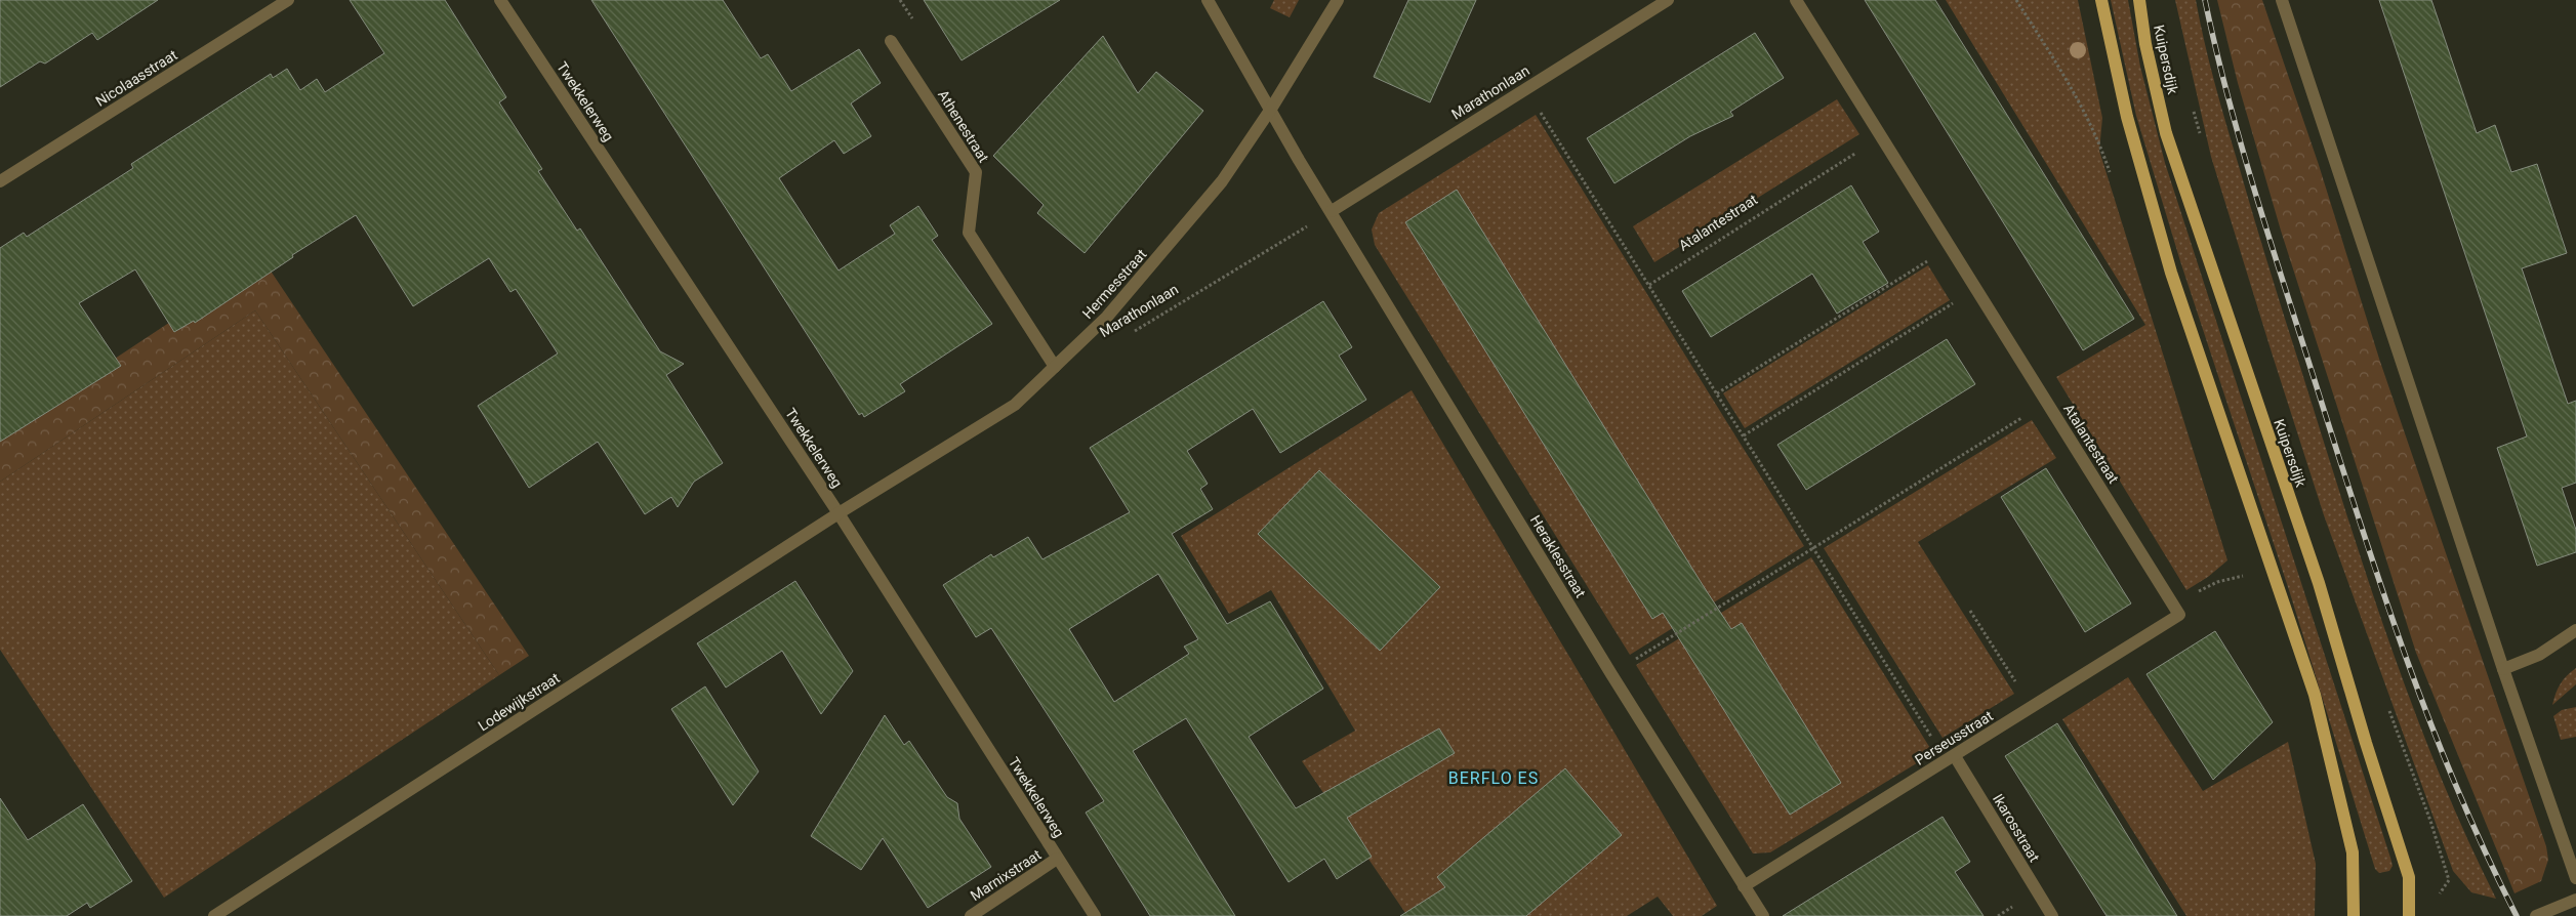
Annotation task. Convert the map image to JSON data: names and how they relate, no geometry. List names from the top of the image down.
{
  "streets": {
    "main road": ["Kuipersdijk"],
    "street": [
      "Nicolaasstraat",
      "Marathonlaan",
      "Twekkelerweg",
      "Athenestraat",
      "Atalantestraat",
      "Hermesstraat",
      "Heraklesstraat",
      "Lodewijkstraat",
      "Perseusstraat",
      "Ikarosstraat",
      "Marnixstraat"
    ]
  },
  "crossings": [
    ["Marathonlaan", "Heraklesstraat"],
    ["Twekkelerweg", "Hermesstraat"],
    ["Twekkelerweg", "Lodewijkstraat"],
    ["Twekkelerweg", "Marnixstraat"],
    ["Athenestraat", "Hermesstraat"],
    ["Atalantestraat", "Perseusstraat"],
    ["Hermesstraat", "Lodewijkstraat"],
    ["Heraklesstraat", "Perseusstraat"],
    ["Perseusstraat", "Ikarosstraat"]
  ],
  "districts": ["BERFLO ES"]
}
